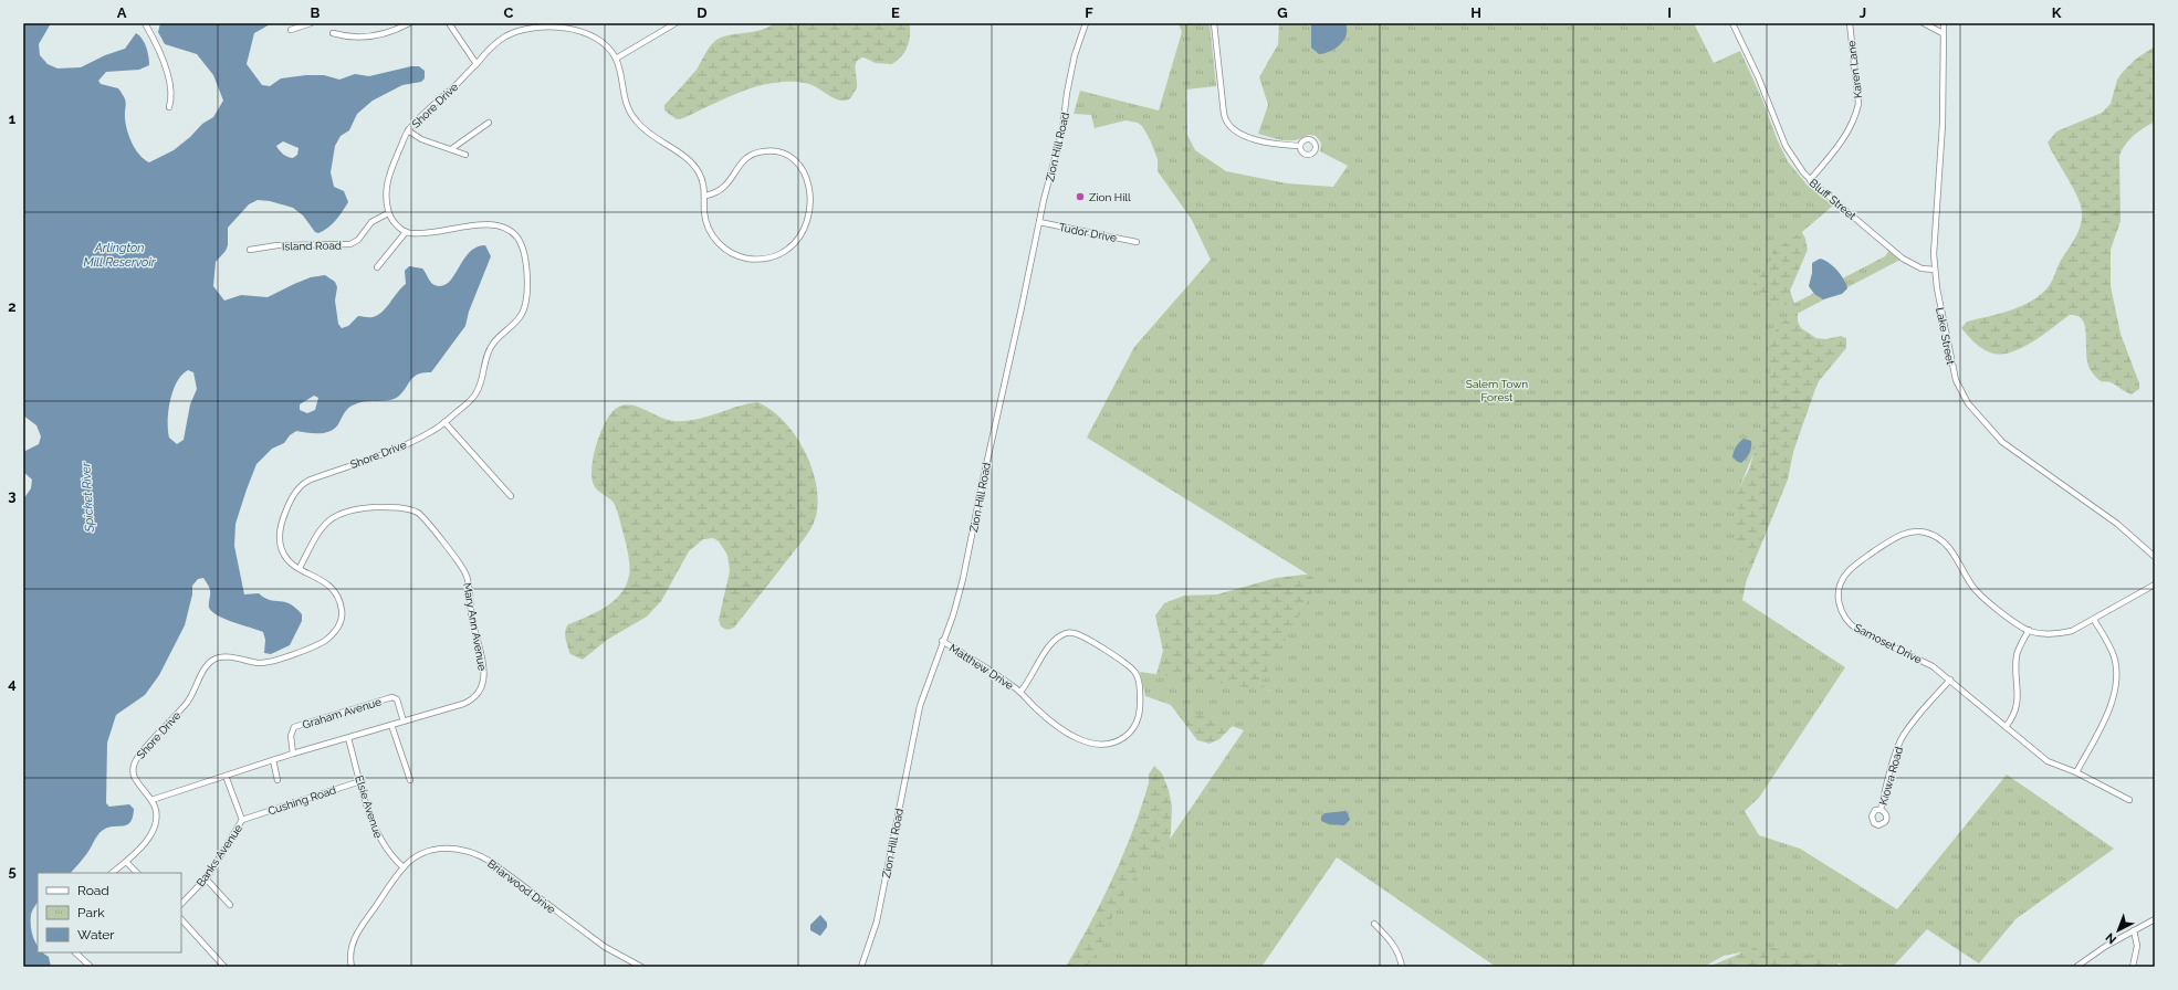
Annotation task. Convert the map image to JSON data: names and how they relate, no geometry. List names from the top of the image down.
{
  "streets": {
    "street": [
      "Karen Lane",
      "Shore Drive",
      "Zion Hill Road",
      "Bluff Street",
      "Tudor Drive",
      "Island Road",
      "Lake Street",
      "Mary Ann Avenue",
      "Samoset Drive",
      "Matthew Drive",
      "Graham Avenue",
      "Kiowa Road",
      "Cushing Road",
      "Elsie Avenue",
      "Banks Avenue",
      "Briarwood Drive"
    ]
  },
  "crossings": [
    ["Karen Lane", "Bluff Street"],
    ["Shore Drive", "Island Road"],
    ["Shore Drive", "Mary Ann Avenue"],
    ["Zion Hill Road", "Tudor Drive"],
    ["Zion Hill Road", "Matthew Drive"],
    ["Bluff Street", "Lake Street"],
    ["Mary Ann Avenue", "Graham Avenue"],
    ["Mary Ann Avenue", "Elsie Avenue"],
    ["Mary Ann Avenue", "Banks Avenue"],
    ["Samoset Drive", "Kiowa Road"],
    ["Cushing Road", "Elsie Avenue"],
    ["Cushing Road", "Banks Avenue"],
    ["Elsie Avenue", "Briarwood Drive"]
  ],
  "water": ["Arlington Mill Reservoir", "Spicket River"],
  "parks": ["Salem Town Forest"],
  "places": ["Zion Hill"],
  "legend": ["Road", "Park", "Water"],
  "north": "bottom left",
  "grid": {
    "columns": [
      "A",
      "B",
      "C",
      "D",
      "E",
      "F",
      "G",
      "H",
      "I",
      "J",
      "K"
    ],
    "rows": [
      "1",
      "2",
      "3",
      "4",
      "5"
    ]
  }
}
